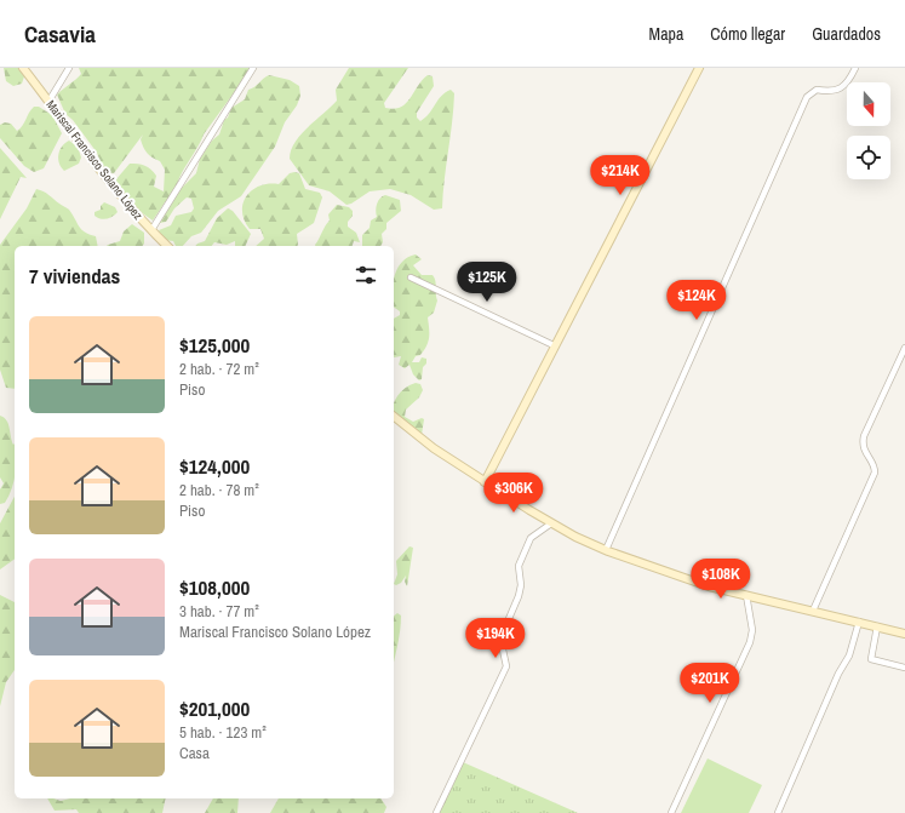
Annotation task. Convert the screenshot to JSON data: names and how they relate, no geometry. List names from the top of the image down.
{
  "streets": {
    "street": ["Mariscal Francisco Solano López"]
  },
  "north": "bottom",
  "page": {
    "header": "Casavia",
    "nav": ["Mapa", "Cómo llegar", "Guardados"],
    "price": [
      "$214K",
      "$125K",
      "$124K",
      "$306K",
      "$108K",
      "$194K",
      "$201K"
    ],
    "heading": "7 viviendas",
    "list": [
      {
        "name": "$125,000",
        "note": "2 hab. · 72 m² · Piso"
      },
      {
        "name": "$124,000",
        "note": "2 hab. · 78 m² · Piso"
      },
      {
        "name": "$108,000",
        "note": "3 hab. · 77 m² · Mariscal Francisco Solano López"
      },
      {
        "name": "$201,000",
        "note": "5 hab. · 123 m² · Casa"
      }
    ]
  }
}
